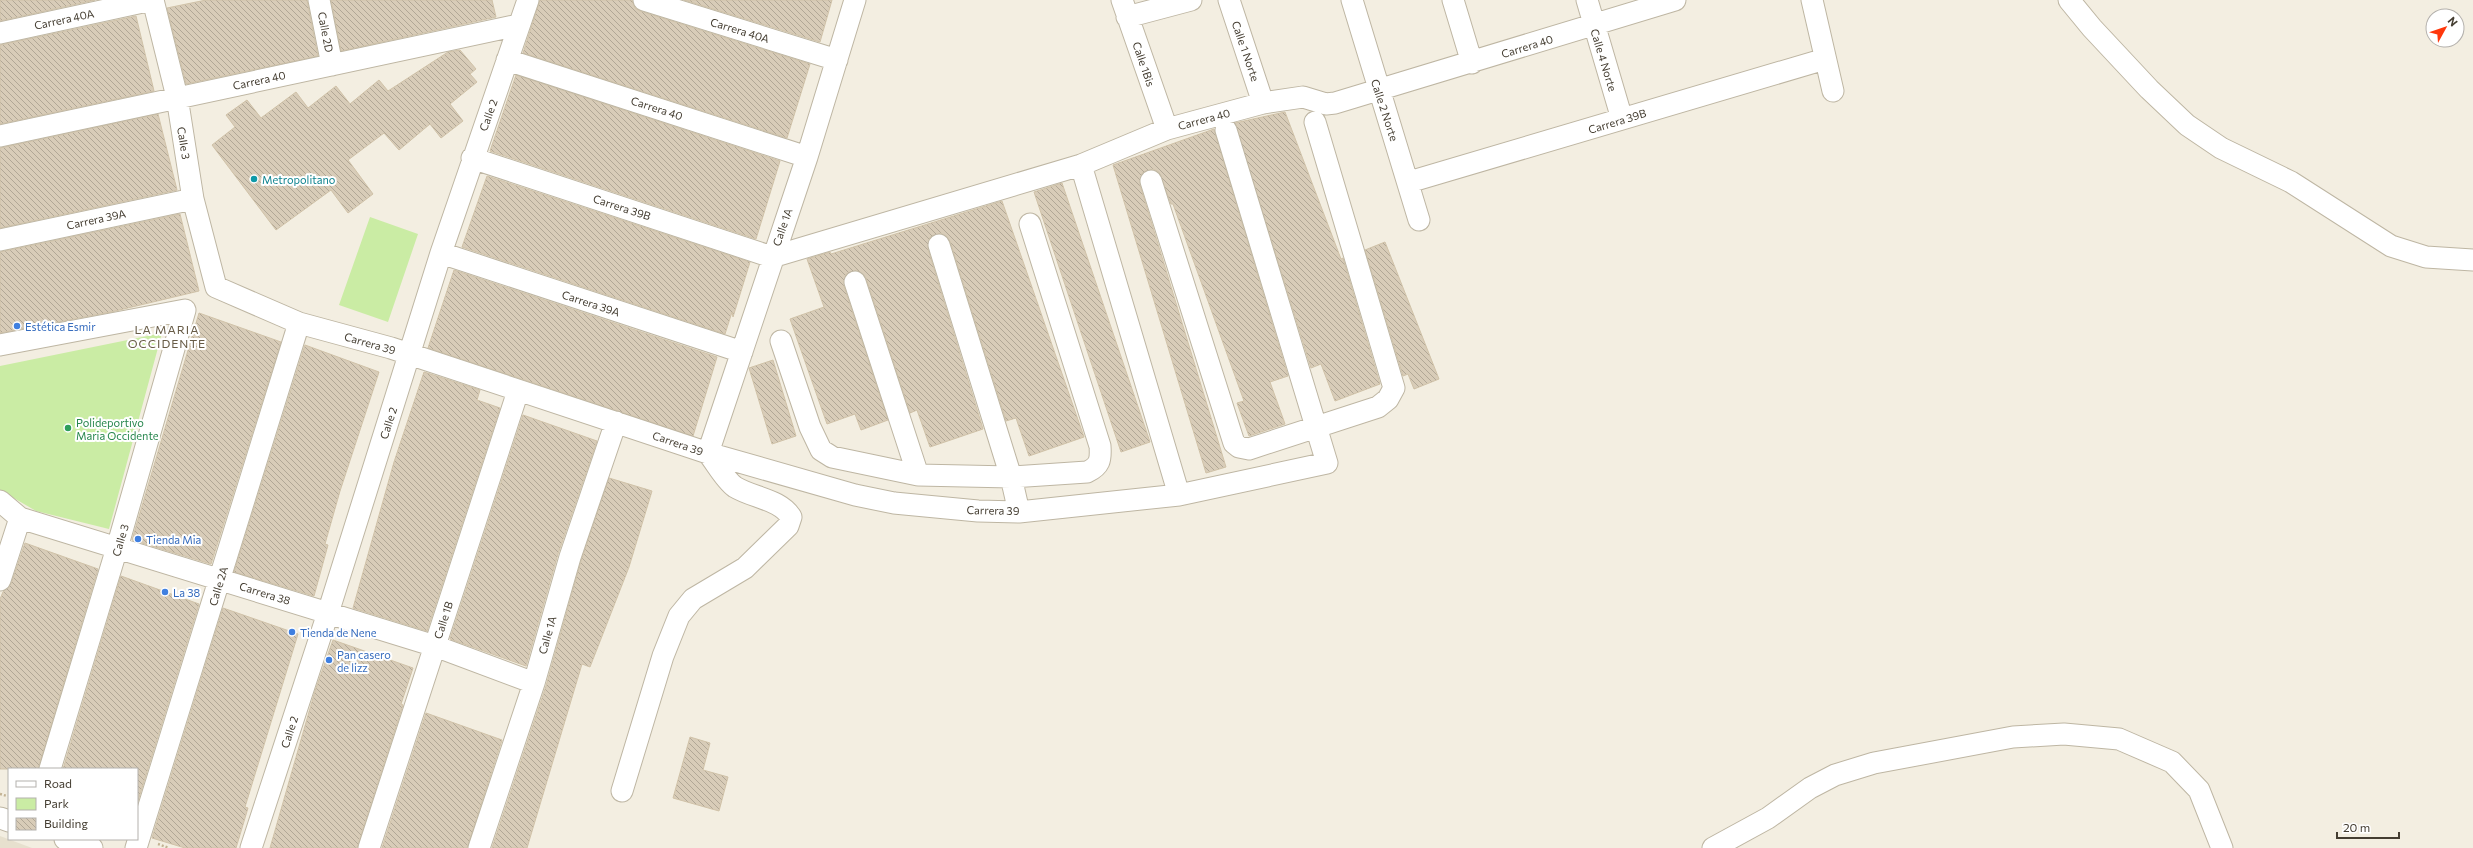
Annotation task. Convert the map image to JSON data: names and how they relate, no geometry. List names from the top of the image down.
{
  "streets": {
    "street": [
      "Carrera 40A",
      "Calle 2D",
      "Carrera 40",
      "Calle 1 Norte",
      "Calle 4 Norte",
      "Calle 1Bis",
      "Calle 2 Norte",
      "Calle 2",
      "Carrera 39B",
      "Calle 3",
      "Carrera 39A",
      "Calle 1A",
      "Carrera 39",
      "Calle 2A",
      "Carrera 38",
      "Calle 1B"
    ]
  },
  "crossings": [
    ["Carrera 40A", "Calle 3"],
    ["Carrera 40A", "Calle 1A"],
    ["Calle 2D", "Carrera 40"],
    ["Carrera 40", "Calle 1 Norte"],
    ["Carrera 40", "Calle 4 Norte"],
    ["Carrera 40", "Calle 1Bis"],
    ["Carrera 40", "Calle 2 Norte"],
    ["Carrera 40", "Calle 2"],
    ["Carrera 40", "Carrera 39B"],
    ["Carrera 40", "Calle 3"],
    ["Carrera 40", "Calle 1A"],
    ["Calle 4 Norte", "Carrera 39B"],
    ["Calle 2 Norte", "Carrera 39B"],
    ["Calle 2", "Carrera 39B"],
    ["Calle 2", "Carrera 39A"],
    ["Calle 2", "Carrera 39"],
    ["Calle 2", "Carrera 38"],
    ["Carrera 39B", "Calle 1A"],
    ["Calle 3", "Carrera 39A"],
    ["Calle 3", "Carrera 39"],
    ["Calle 3", "Carrera 38"],
    ["Carrera 39A", "Calle 1A"],
    ["Calle 1A", "Carrera 39"],
    ["Calle 1A", "Carrera 38"],
    ["Carrera 39", "Calle 2A"],
    ["Carrera 39", "Calle 1B"],
    ["Calle 2A", "Carrera 38"],
    ["Carrera 38", "Calle 1B"]
  ],
  "districts": ["LA MARIA OCCIDENTE"],
  "places": [
    "Metropolitano",
    "Estética Esmir",
    "Polideportivo Maria Occidente",
    "Tienda Mia",
    "La 38",
    "Tienda de Nene",
    "Pan casero de lizz"
  ],
  "legend": ["Road", "Park", "Building"],
  "scale_bar": "20 m",
  "north": "top right"
}
